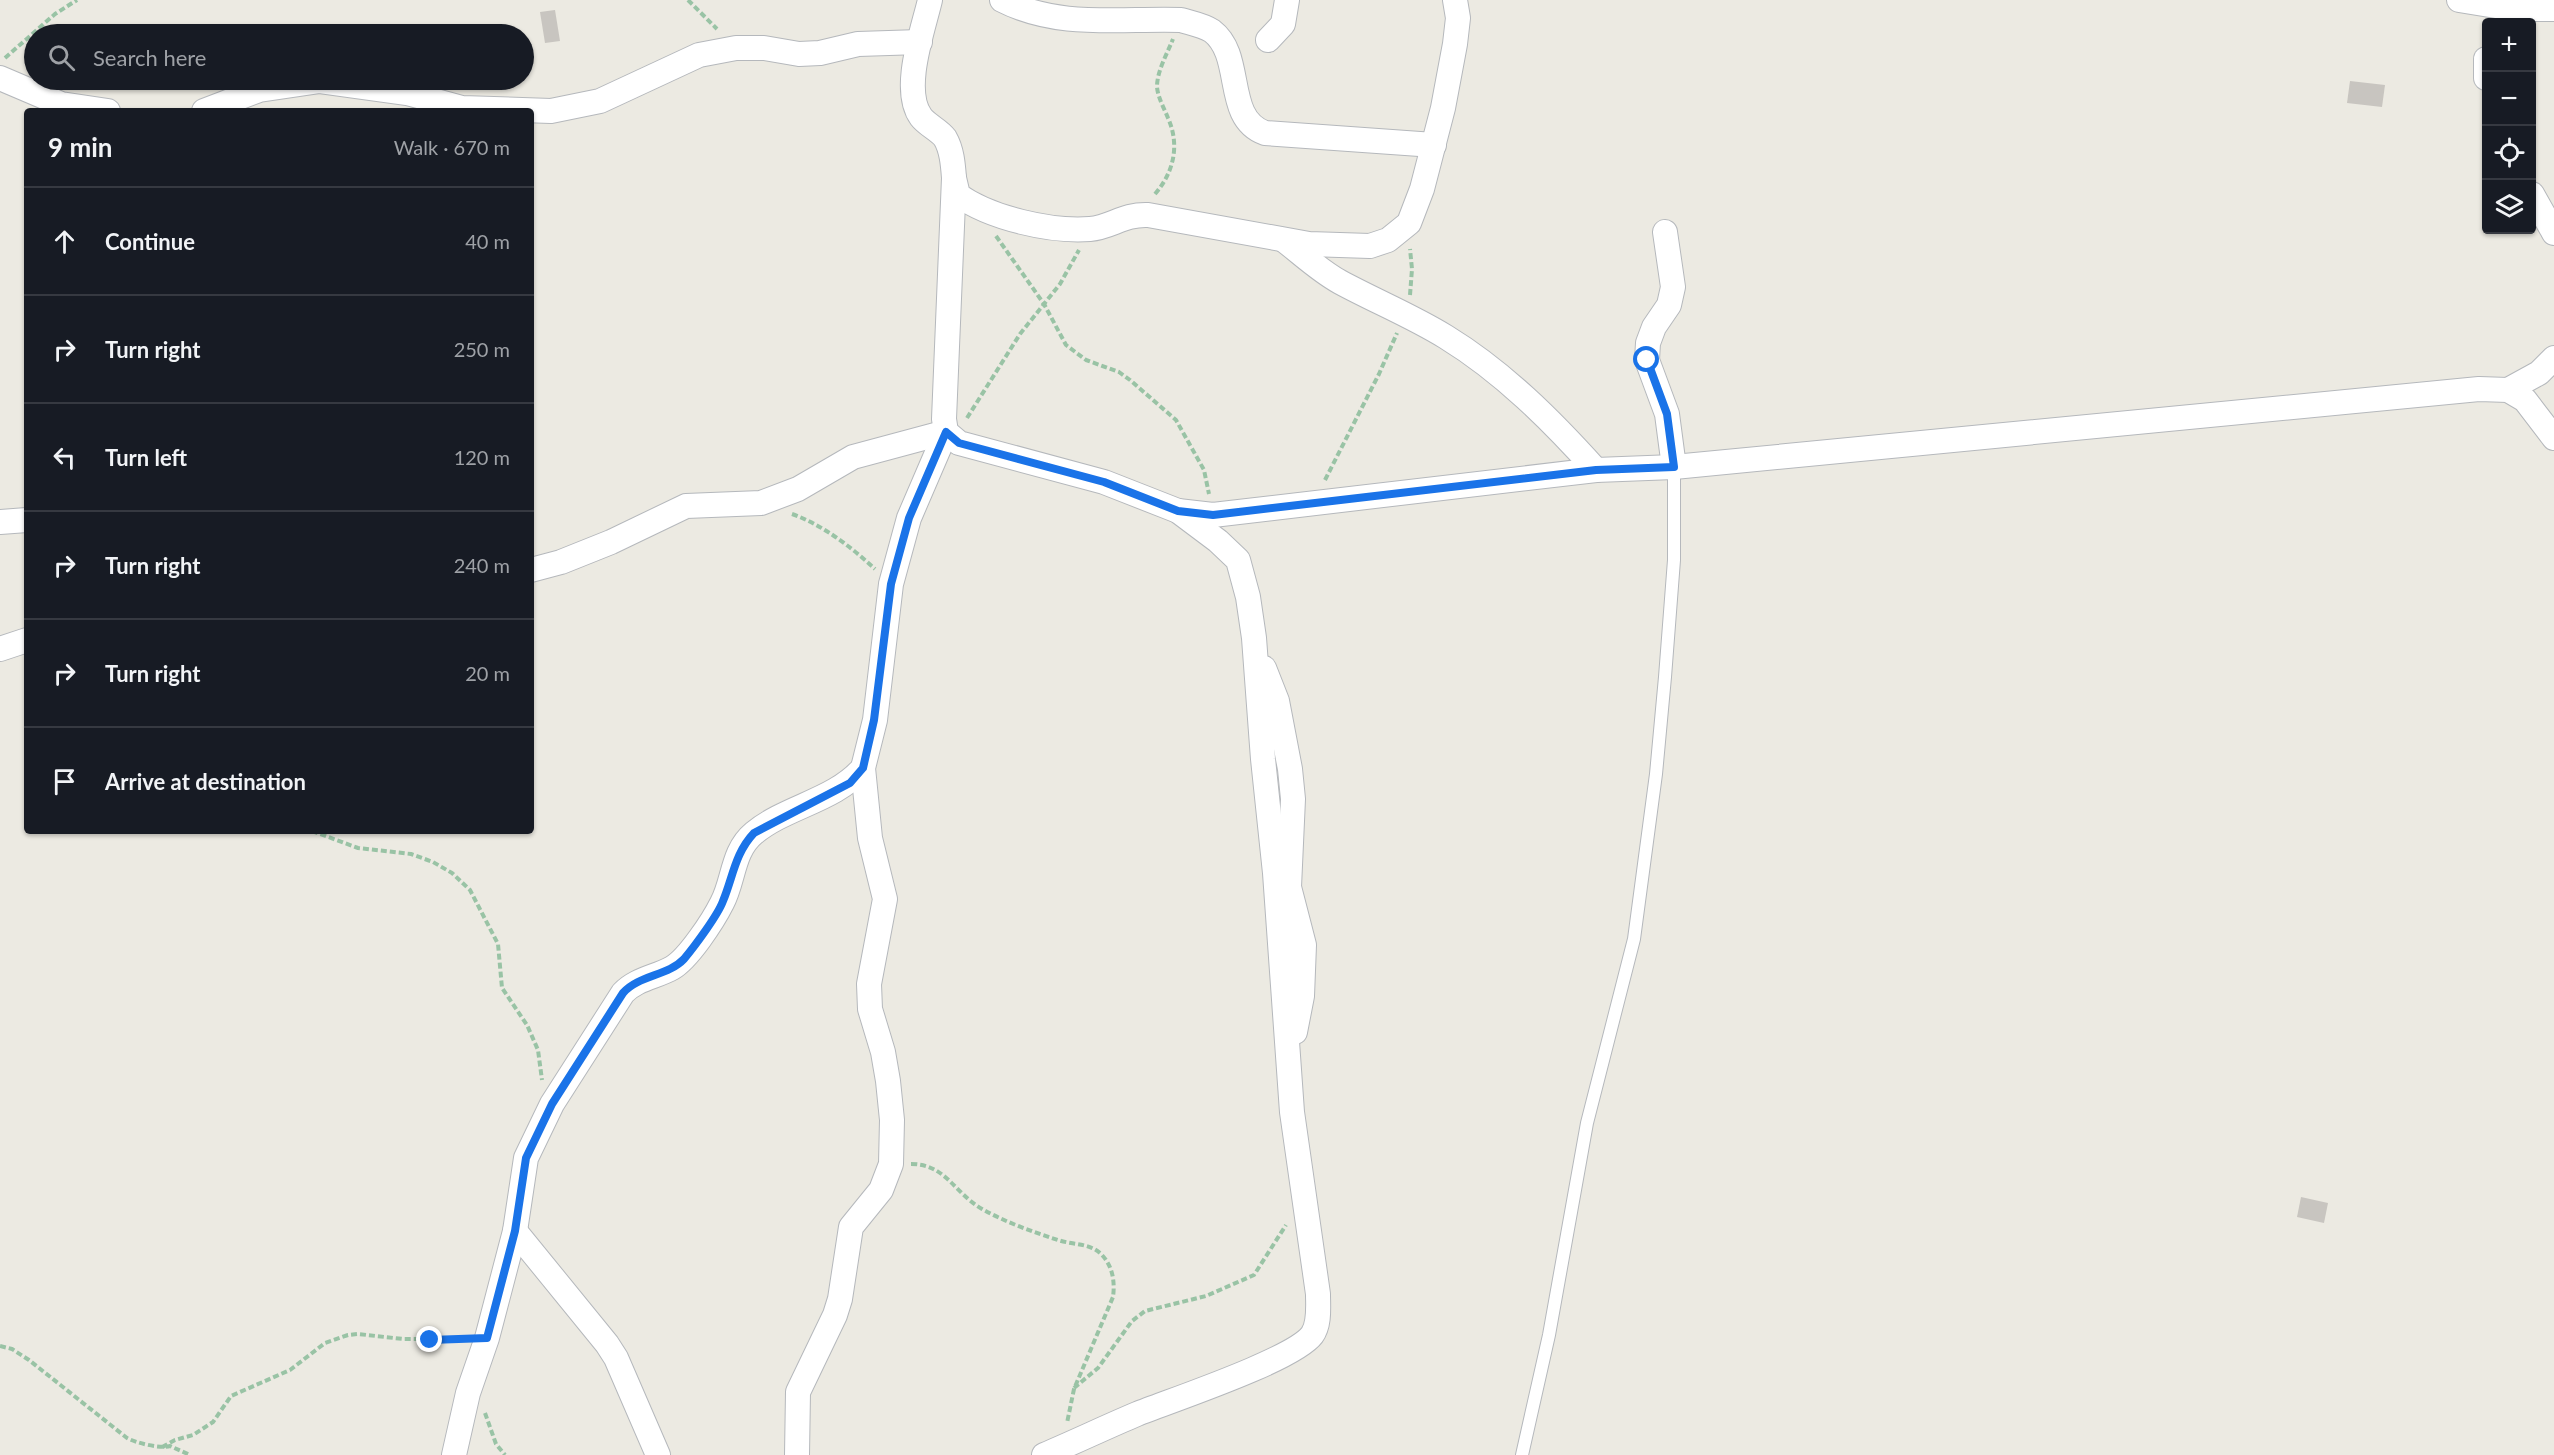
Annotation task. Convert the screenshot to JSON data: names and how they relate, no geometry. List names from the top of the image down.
{
  "page": {
    "map_buttons": ["+", "−"],
    "search": "Search here",
    "heading": ["9 min", "Walk · 670 m"],
    "list": [
      ["Continue", "40 m"],
      ["Turn right", "250 m"],
      ["Turn left", "120 m"],
      ["Turn right", "240 m"],
      ["Turn right", "20 m"],
      "Arrive at destination"
    ]
  }
}
